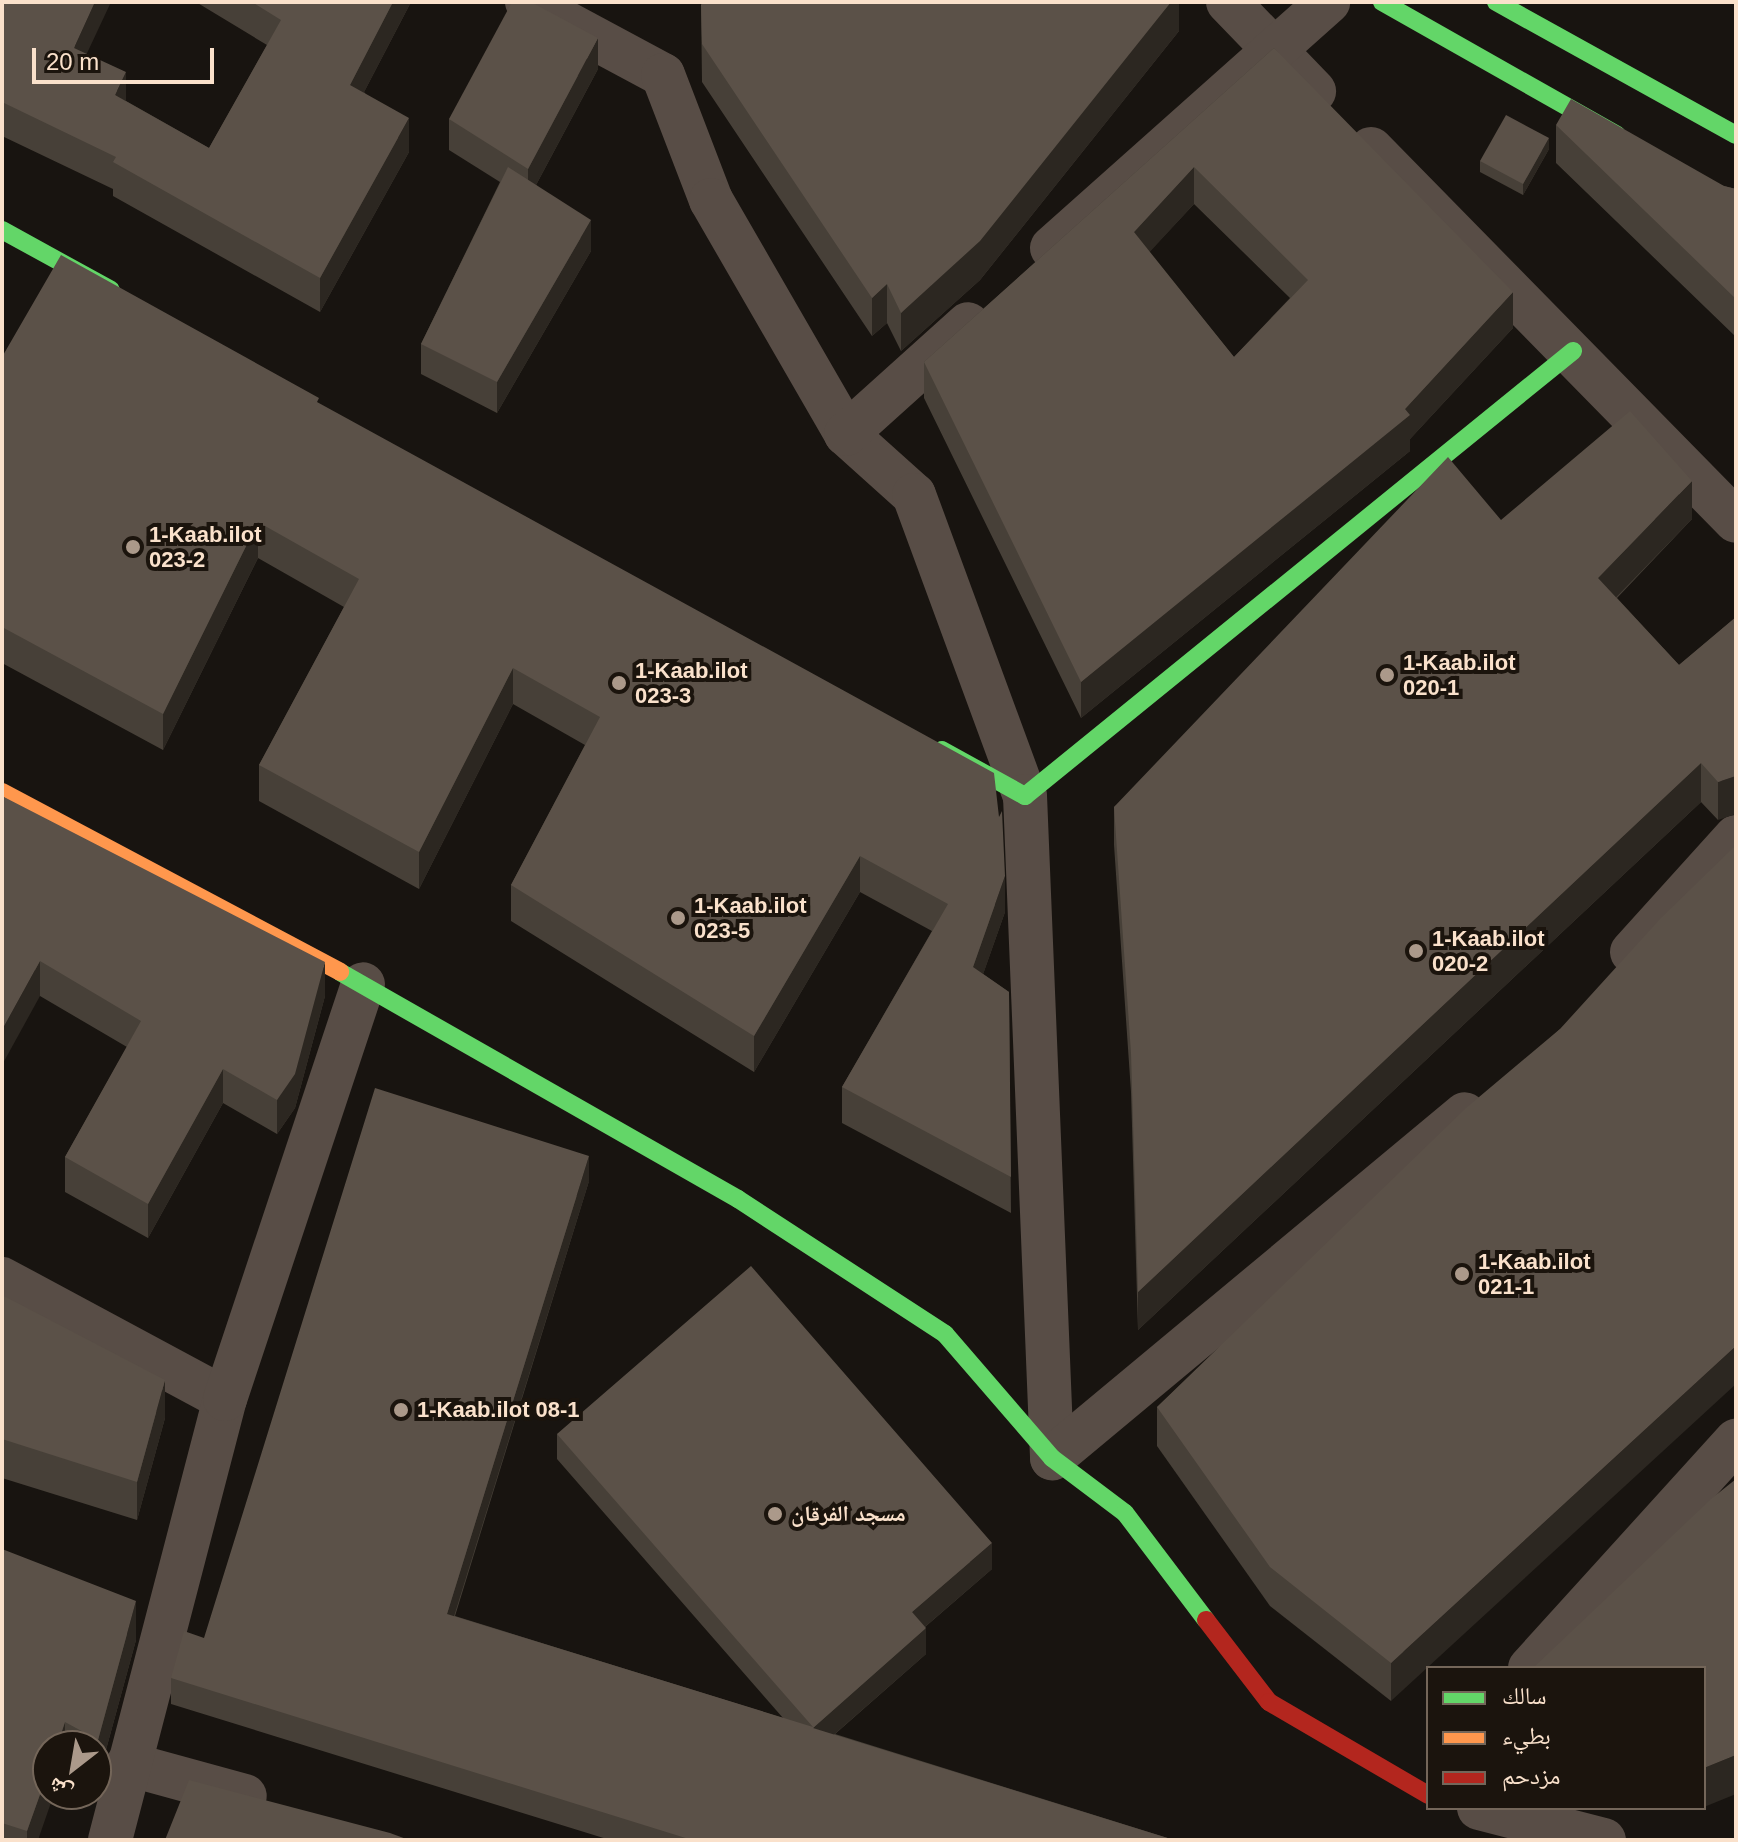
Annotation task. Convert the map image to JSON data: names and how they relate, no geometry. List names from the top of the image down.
{
  "places": [
    "1-Kaab.ilot 023-2",
    "1-Kaab.ilot 020-1",
    "1-Kaab.ilot 023-3",
    "1-Kaab.ilot 023-5",
    "1-Kaab.ilot 020-2",
    "1-Kaab.ilot 021-1",
    "1-Kaab.ilot 08-1",
    "مسجد الفرقان"
  ],
  "legend": ["سالك", "بطيء", "مزدحم"],
  "scale_bar": "20 m",
  "north": "bottom left"
}
